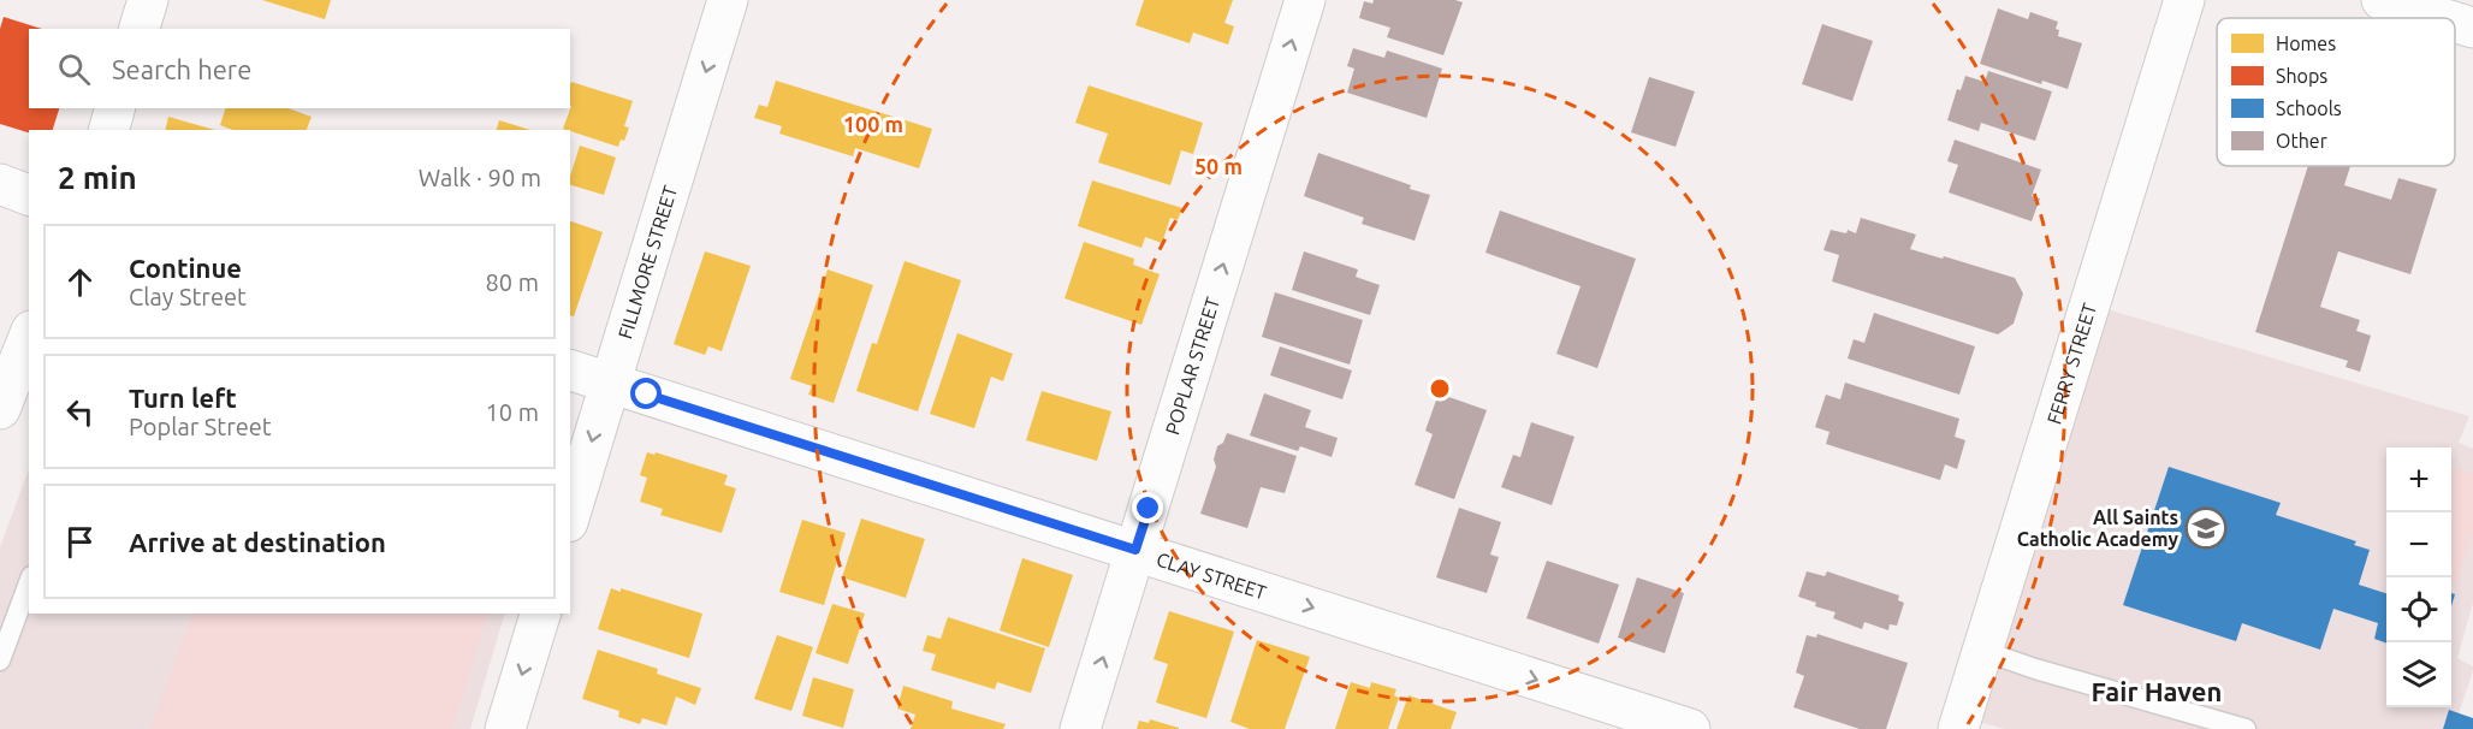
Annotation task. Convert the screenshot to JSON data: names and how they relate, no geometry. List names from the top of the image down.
{
  "streets": {
    "street": [
      "FILLMORE STREET",
      "POPLAR STREET",
      "FERRY STREET",
      "CLAY STREET"
    ]
  },
  "crossings": [
    ["FILLMORE STREET", "CLAY STREET"],
    ["POPLAR STREET", "CLAY STREET"]
  ],
  "one_way": ["FILLMORE STREET", "POPLAR STREET", "CLAY STREET"],
  "districts": ["Fair Haven"],
  "places": {
    "school or university": ["All Saints Catholic Academy"]
  },
  "legend": [
    "Homes",
    "Shops",
    "Schools",
    "Other"
  ],
  "page": {
    "search": "Search here",
    "heading": ["2 min", "Walk · 90 m"],
    "list": [
      ["Continue", "Clay Street", "80 m"],
      ["Turn left", "Poplar Street", "10 m"],
      "Arrive at destination"
    ],
    "map_buttons": ["+", "−"]
  },
  "rings": ["100 m", "50 m"]
}
